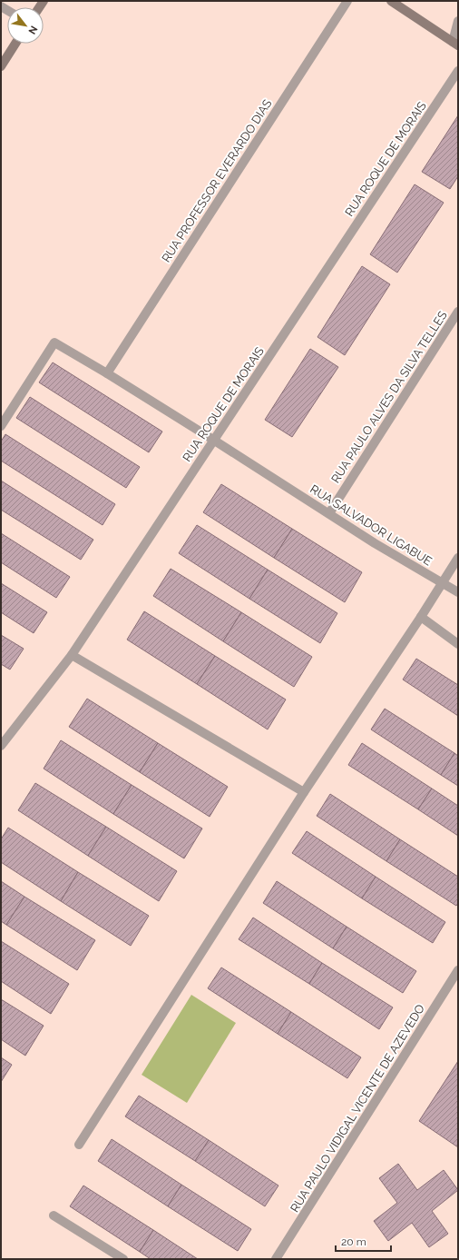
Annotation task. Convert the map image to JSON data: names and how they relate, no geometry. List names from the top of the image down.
{
  "streets": {
    "street": [
      "RUA ROQUE DE MORAIS",
      "RUA PROFESSOR EVERARDO DIAS",
      "RUA PAULO ALVES DA SILVA TELLES",
      "RUA SALVADOR LIGABUE",
      "RUA PAULO VIDIGAL VICENTE DE AZEVEDO"
    ]
  },
  "crossings": [
    ["RUA ROQUE DE MORAIS", "RUA SALVADOR LIGABUE"],
    ["RUA PROFESSOR EVERARDO DIAS", "RUA SALVADOR LIGABUE"],
    ["RUA PAULO ALVES DA SILVA TELLES", "RUA SALVADOR LIGABUE"]
  ],
  "scale_bar": "20 m",
  "north": "bottom right"
}
